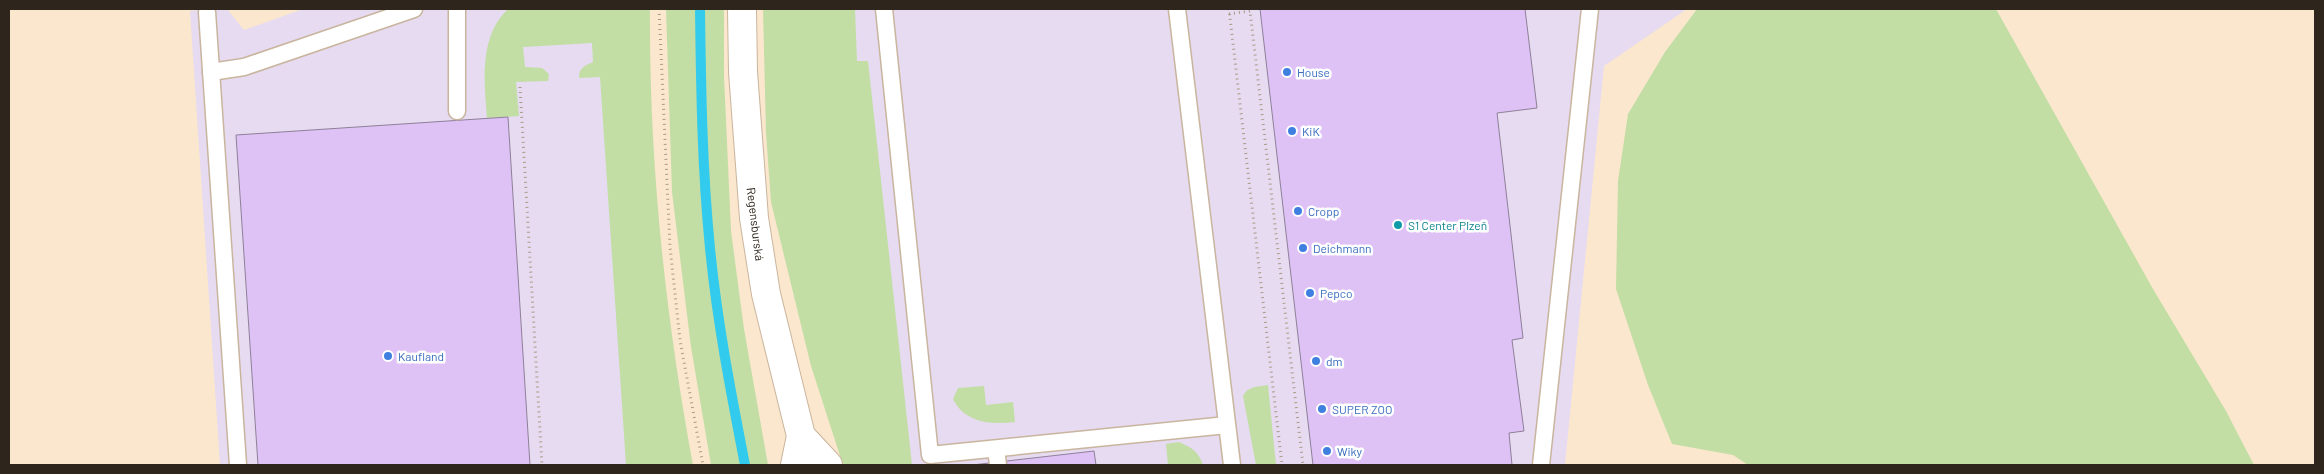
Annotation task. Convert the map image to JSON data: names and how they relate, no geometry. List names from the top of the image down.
{
  "streets": {
    "main road": ["Regensburská"]
  },
  "places": [
    "House",
    "KiK",
    "Cropp",
    "S1 Center Plzeň",
    "Deichmann",
    "Pepco",
    "Kaufland",
    "dm",
    "SUPER ZOO",
    "Wiky"
  ]
}
